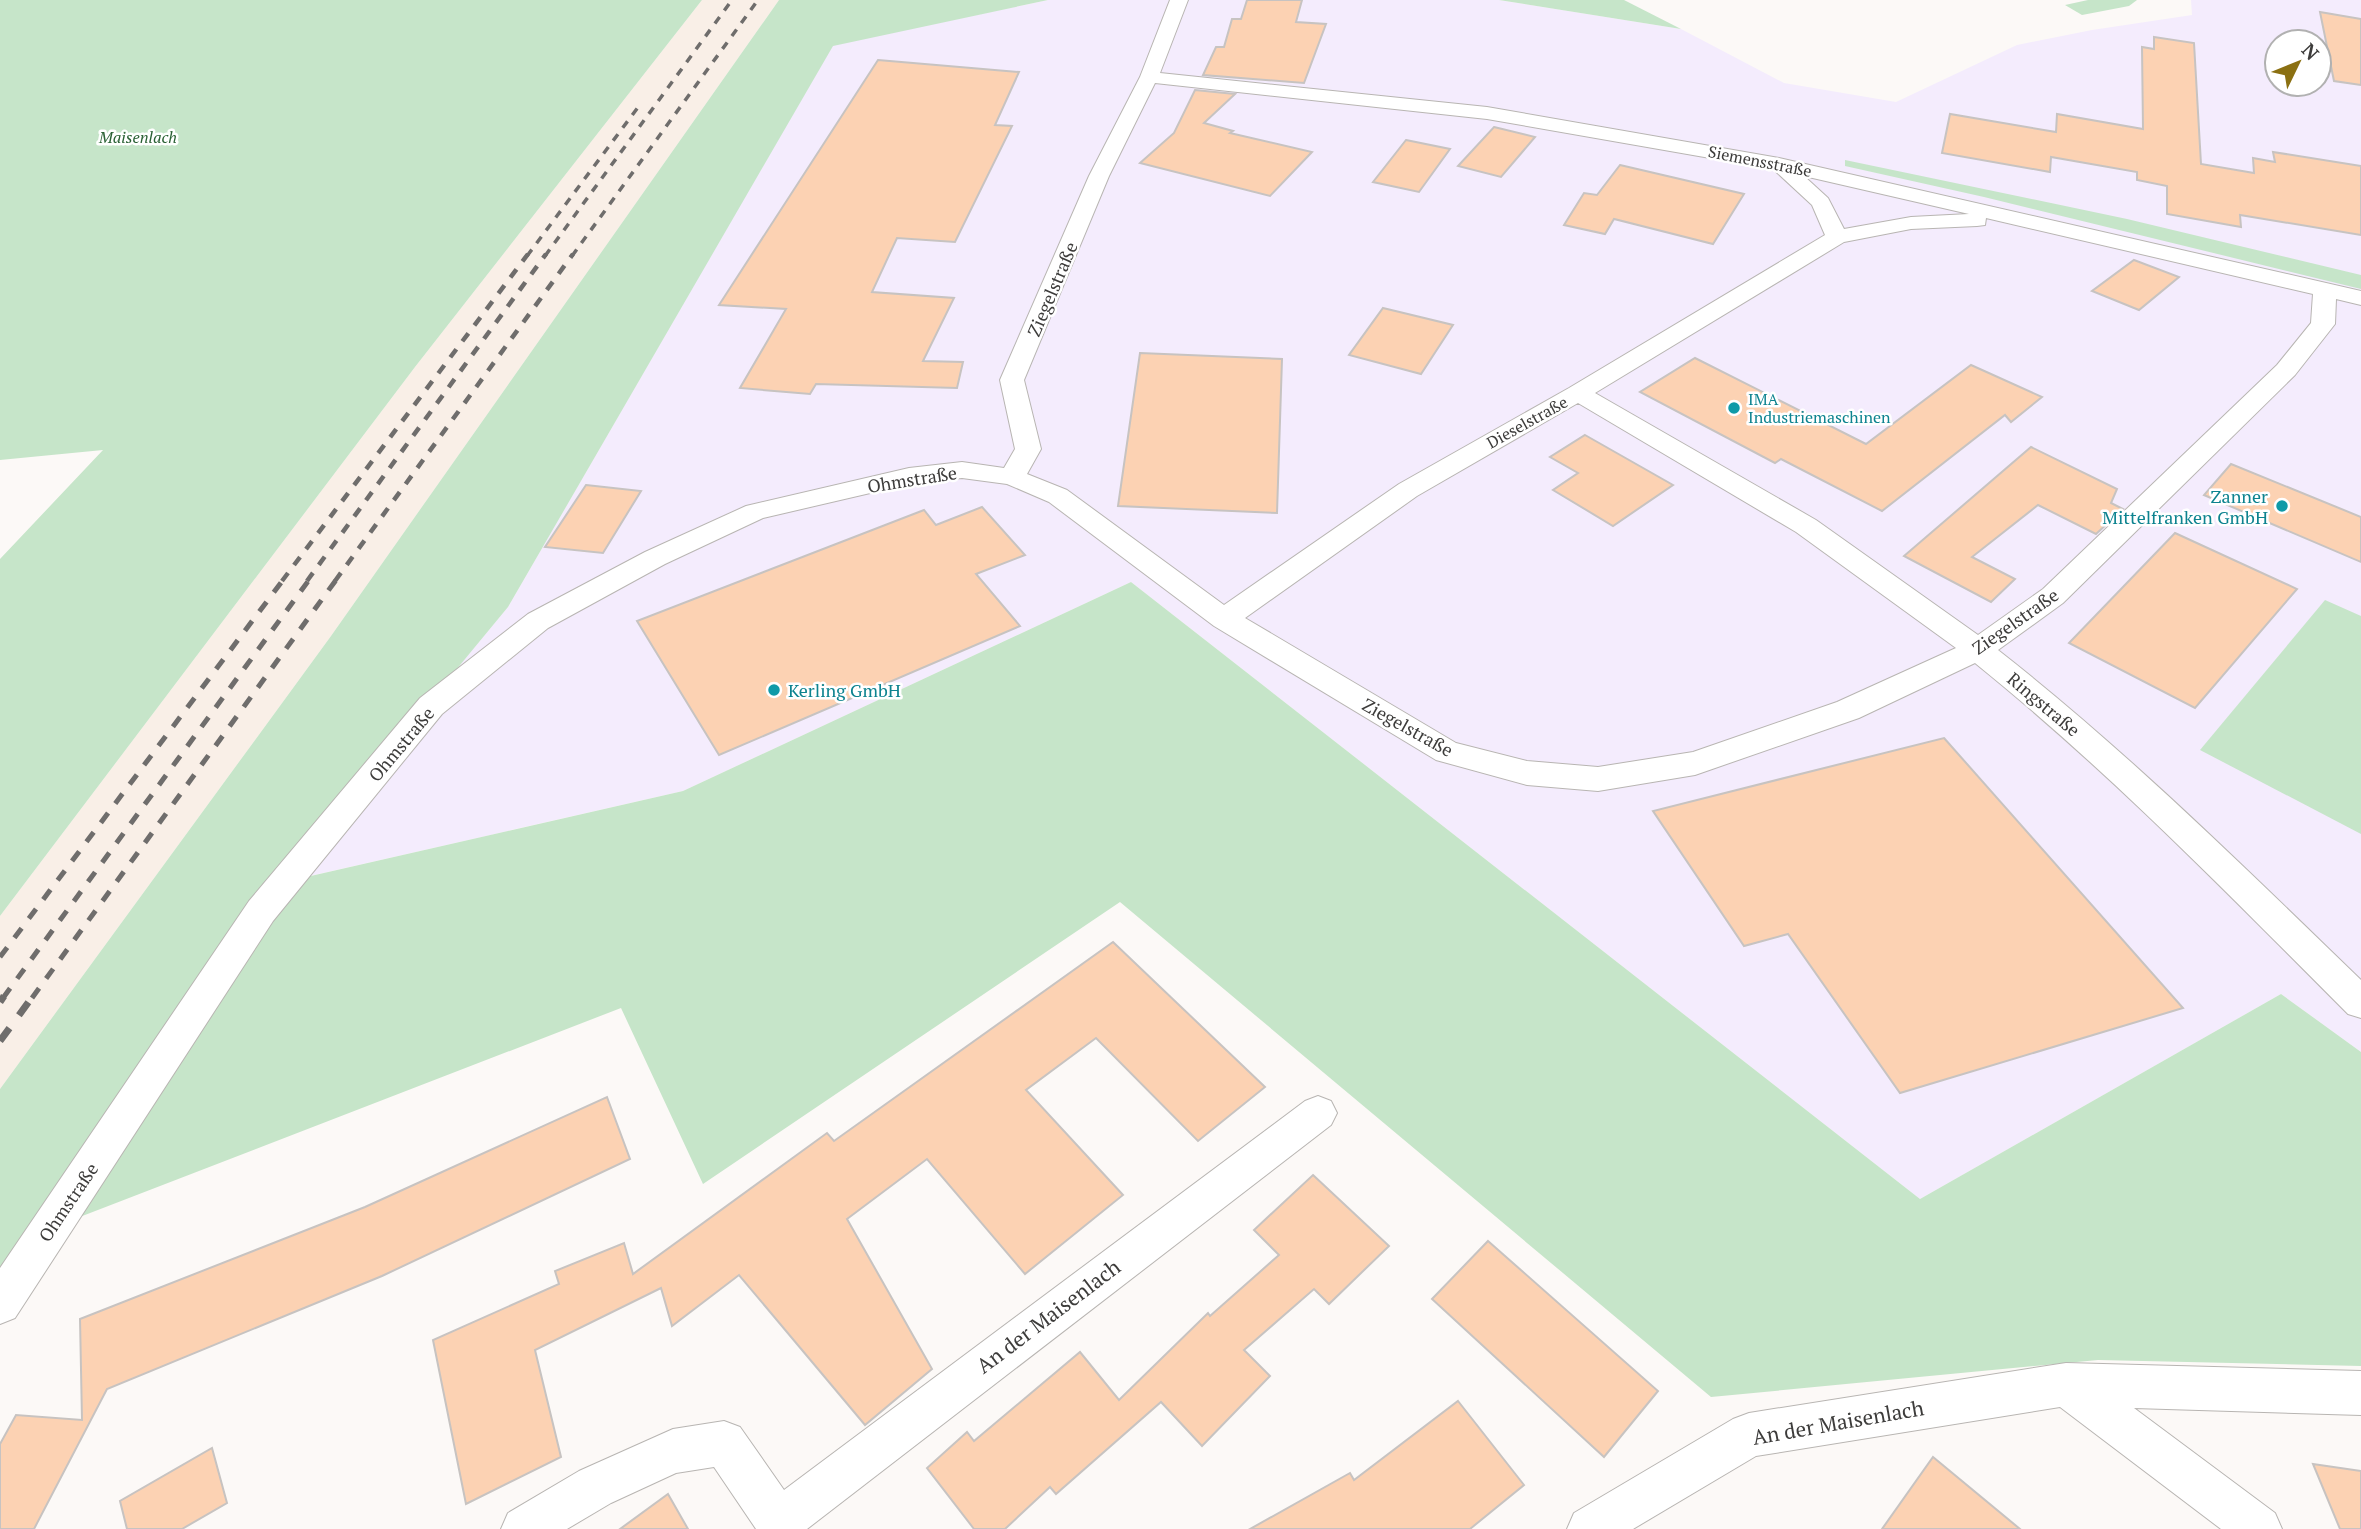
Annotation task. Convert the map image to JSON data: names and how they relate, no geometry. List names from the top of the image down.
{
  "streets": {
    "street": [
      "Siemensstraße",
      "Ziegelstraße",
      "Dieselstraße",
      "Ohmstraße",
      "Ringstraße",
      "An der Maisenlach"
    ]
  },
  "crossings": [
    ["Siemensstraße", "Ziegelstraße"],
    ["Siemensstraße", "Dieselstraße"],
    ["Ziegelstraße", "Dieselstraße"],
    ["Ziegelstraße", "Ohmstraße"],
    ["Ziegelstraße", "Ringstraße"],
    ["Dieselstraße", "Ringstraße"]
  ],
  "parks": ["Maisenlach"],
  "places": ["IMA Industriemaschinen", "Zanner Mittelfranken GmbH", "Kerling GmbH"],
  "north": "top right"
}
